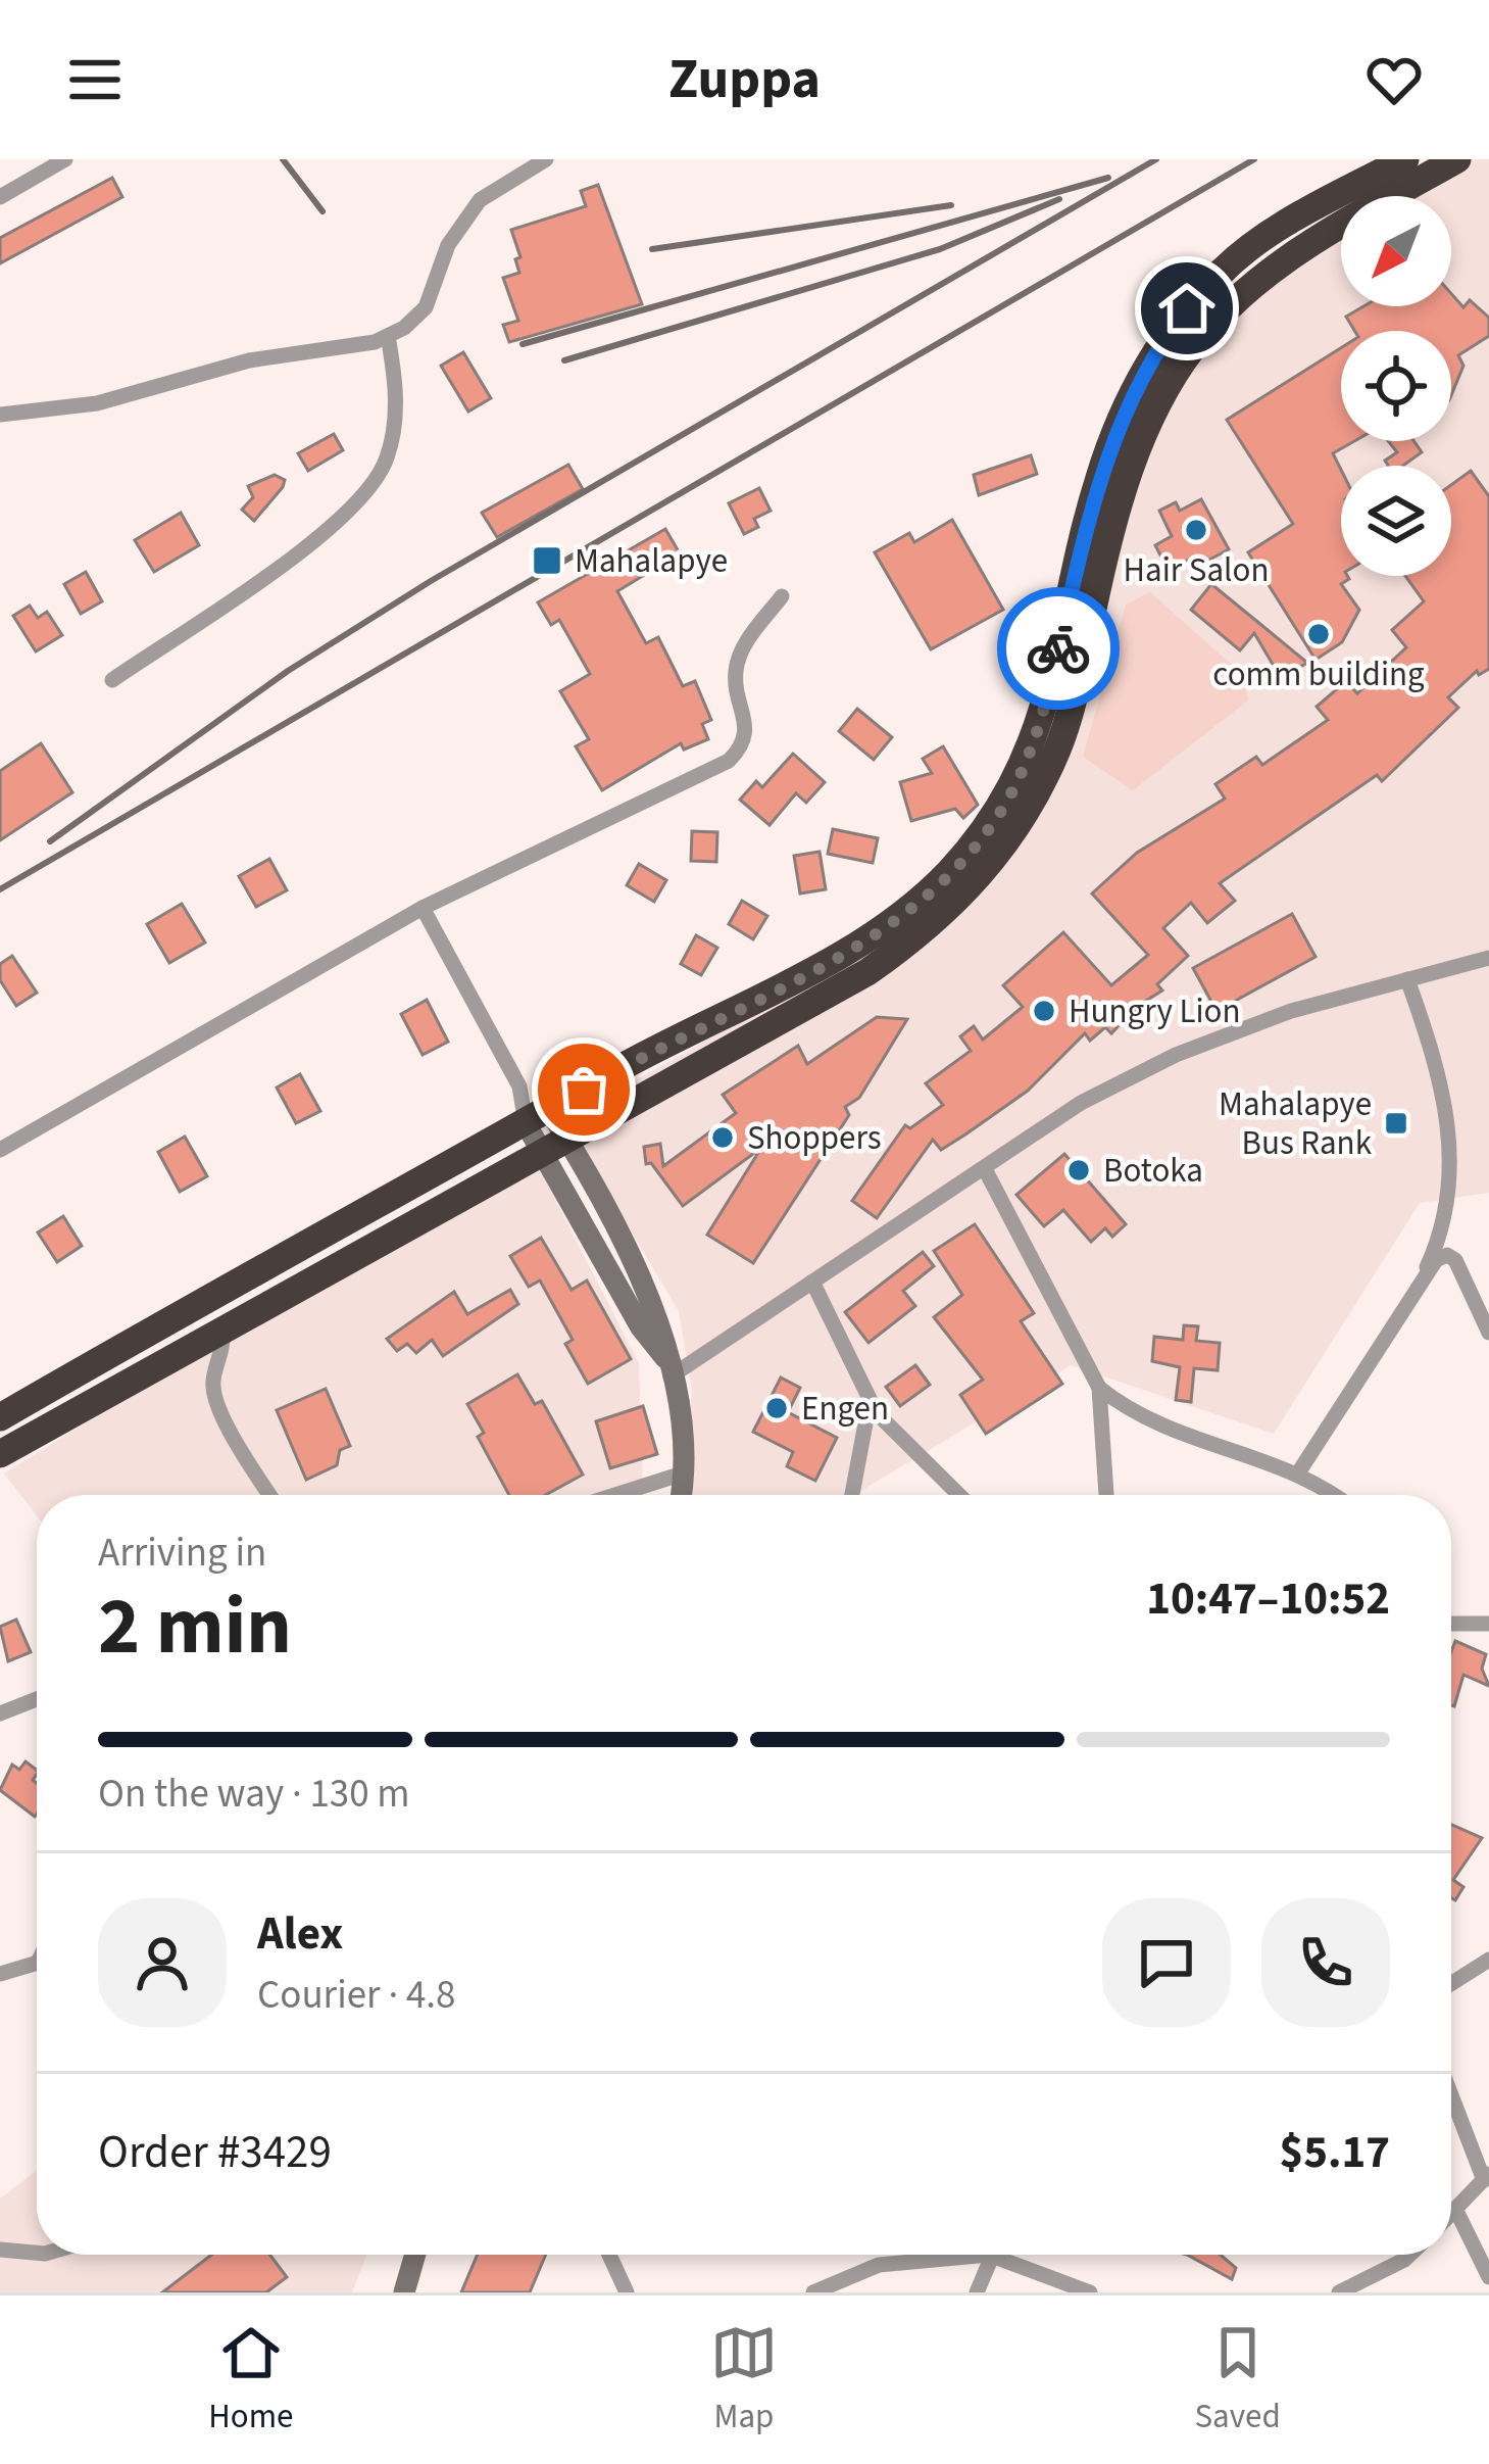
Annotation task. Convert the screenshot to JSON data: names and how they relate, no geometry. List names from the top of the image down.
{
  "places": {
    "other": [
      "Hair Salon",
      "comm building",
      "Hungry Lion",
      "Shoppers",
      "Botoka",
      "Engen"
    ],
    "transit": ["Mahalapye", "Mahalapye Bus Rank"]
  },
  "north": "bottom left",
  "page": {
    "header": "Zuppa",
    "heading": ["2 min", "Arriving in", "10:47–10:52"],
    "panel": [
      "Alex",
      "Courier · 4.8",
      "Order #3429",
      "$5.17"
    ],
    "bar": "On the way · 130 m",
    "tabs": ["Home", "Map", "Saved"]
  }
}
